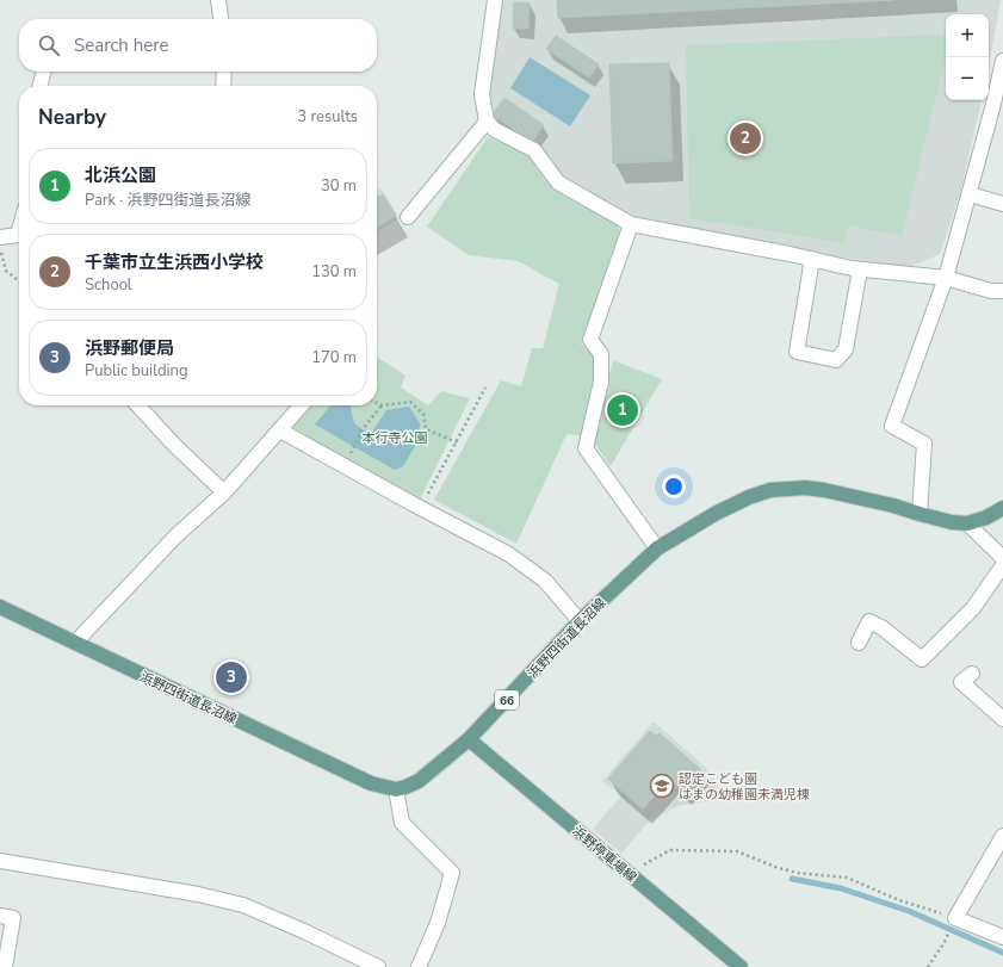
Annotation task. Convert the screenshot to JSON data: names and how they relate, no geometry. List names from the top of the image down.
{
  "streets": {
    "main road": ["浜野四街道長沼線", "66", "浜野停車場線"]
  },
  "crossings": [
    ["浜野四街道長沼線", "浜野停車場線"]
  ],
  "parks": ["本行寺公園"],
  "places": {
    "school or university": ["認定こども園 はまの幼稚園未満児棟"]
  },
  "page": {
    "map_buttons": ["+", "−"],
    "search": "Search here",
    "heading": ["Nearby", "3 results"],
    "pins": ["2", "1", "3"],
    "list": [
      {
        "mark": "1",
        "name": "北浜公園",
        "note": "Park · 浜野四街道長沼線",
        "value": "30 m"
      },
      {
        "mark": "2",
        "name": "千葉市立生浜西小学校",
        "note": "School",
        "value": "130 m"
      },
      {
        "mark": "3",
        "name": "浜野郵便局",
        "note": "Public building",
        "value": "170 m"
      }
    ]
  }
}
